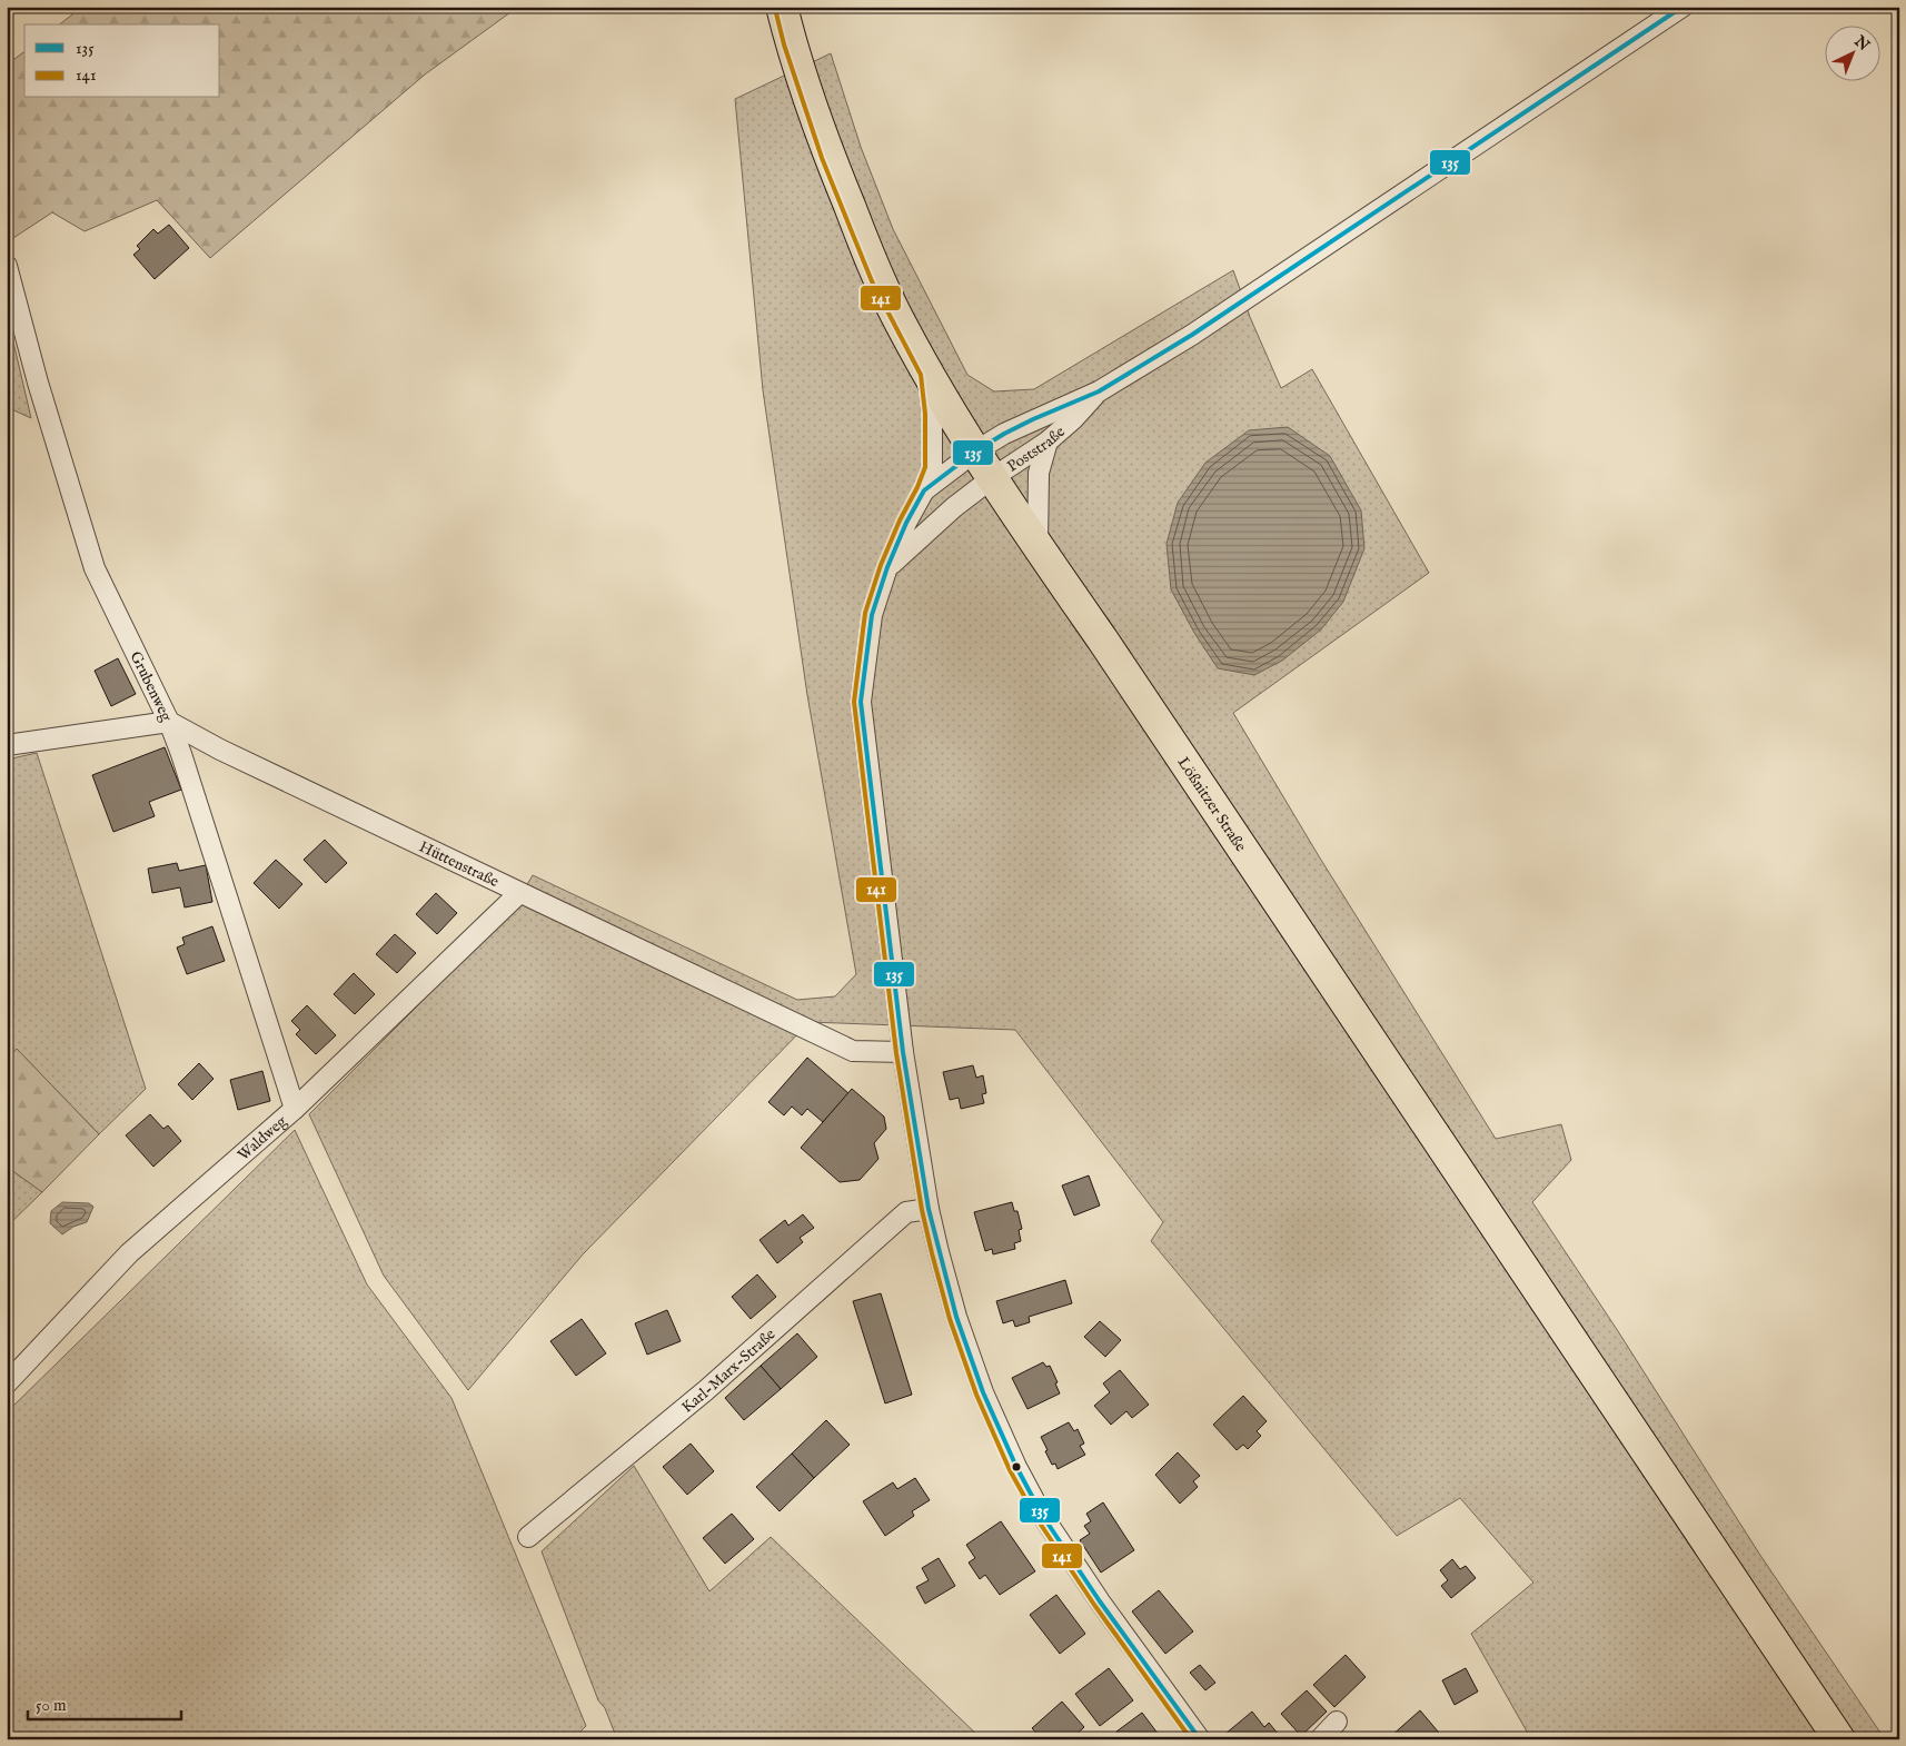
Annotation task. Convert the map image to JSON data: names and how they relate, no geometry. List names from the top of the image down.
{
  "streets": {
    "main road": ["Lößnitzer Straße"],
    "street": [
      "Poststraße",
      "Grubenweg",
      "Hüttenstraße",
      "Waldweg",
      "Karl-Marx-Straße"
    ]
  },
  "crossings": [
    ["Poststraße", "Lößnitzer Straße"],
    ["Grubenweg", "Hüttenstraße"],
    ["Grubenweg", "Waldweg"],
    ["Hüttenstraße", "Waldweg"]
  ],
  "lines": ["transit line 135", "transit line 141"],
  "legend": ["135", "141"],
  "scale_bar": "50 m",
  "north": "top right"
}
